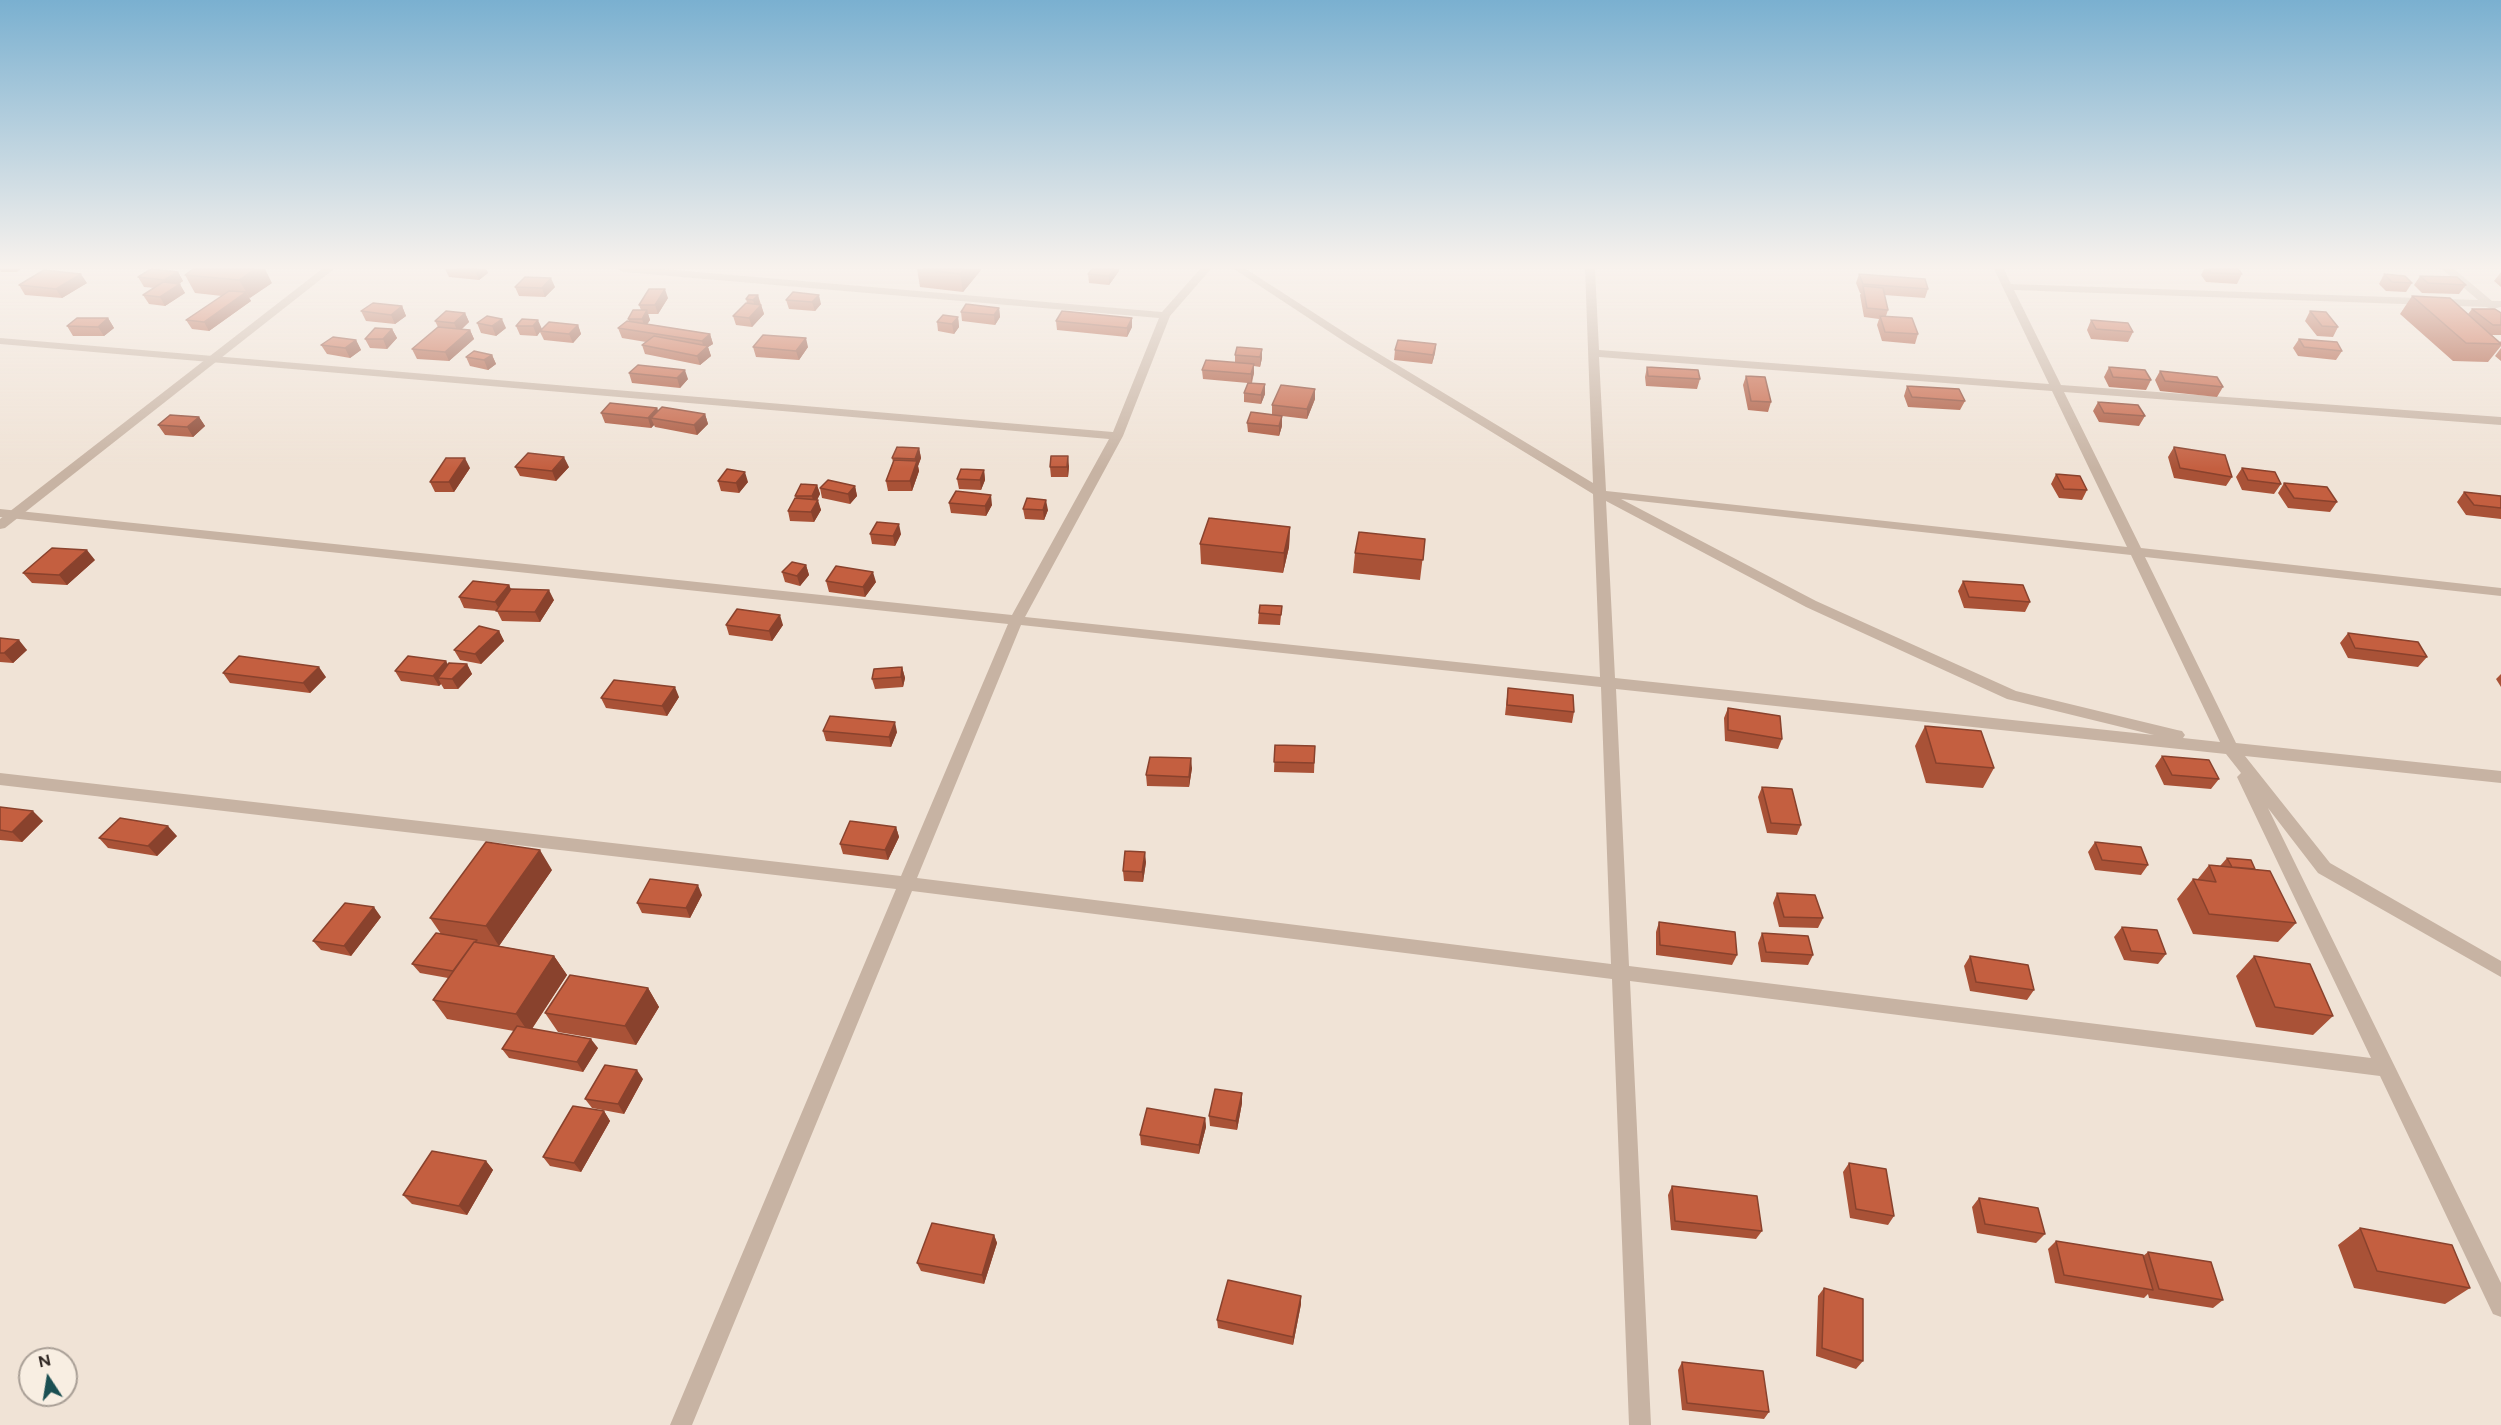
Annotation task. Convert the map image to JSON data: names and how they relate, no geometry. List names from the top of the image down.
{
  "north": "top"
}
